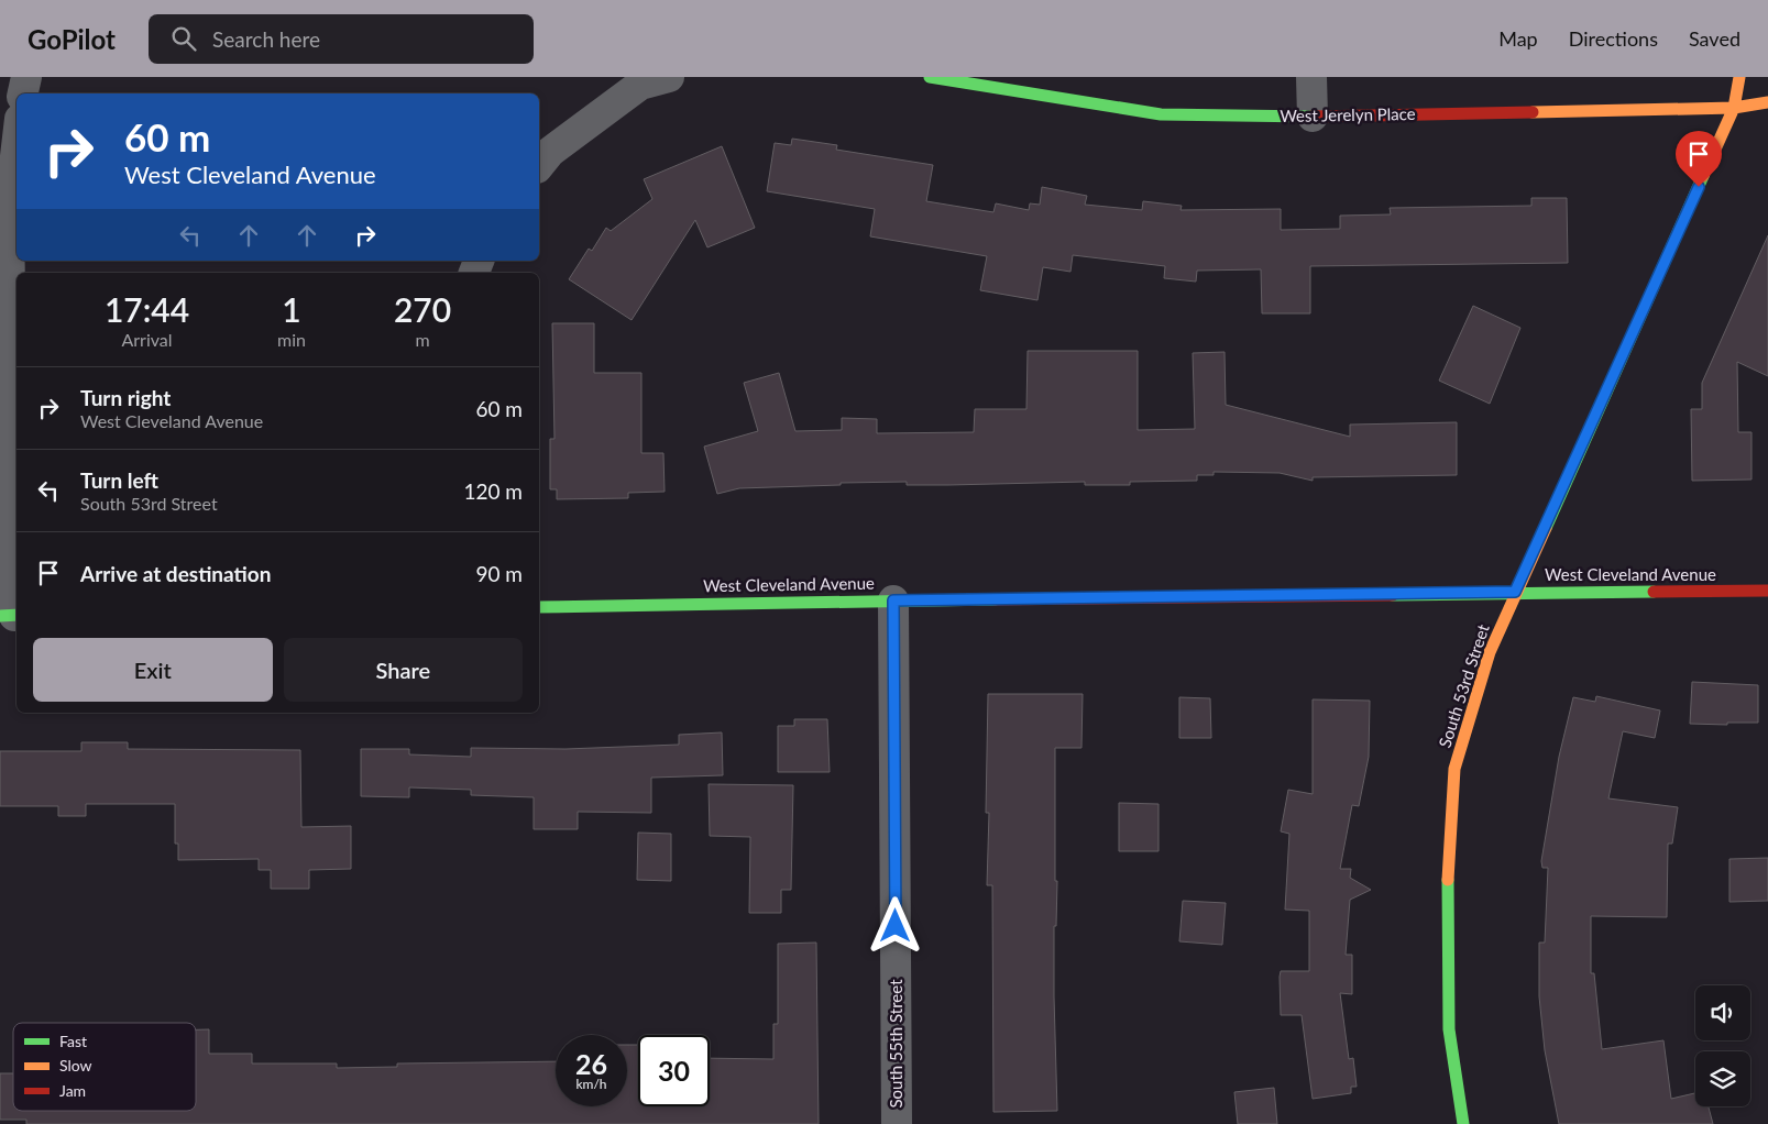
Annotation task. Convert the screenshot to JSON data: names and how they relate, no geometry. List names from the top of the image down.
{
  "streets": {
    "street": [
      "West Jerelyn Place",
      "West Cleveland Avenue",
      "South 53rd Street",
      "South 55th Street"
    ]
  },
  "crossings": [
    ["West Jerelyn Place", "South 53rd Street"],
    ["West Cleveland Avenue", "South 53rd Street"],
    ["West Cleveland Avenue", "South 55th Street"]
  ],
  "legend": ["Fast", "Slow", "Jam"],
  "page": {
    "header": "GoPilot",
    "search": "Search here",
    "nav": ["Map", "Directions", "Saved"],
    "turn": ["60 m", "West Cleveland Avenue"],
    "eta": [
      "17:44",
      "Arrival",
      "1",
      "min",
      "270",
      "m"
    ],
    "list": [
      {
        "name": "Turn right",
        "note": "West Cleveland Avenue",
        "value": "60 m"
      },
      {
        "name": "Turn left",
        "note": "South 53rd Street",
        "value": "120 m"
      },
      {
        "name": "Arrive at destination",
        "value": "90 m"
      }
    ],
    "buttons": ["Exit", "Share"],
    "speed": "26 km/h",
    "limit": "30"
  }
}
